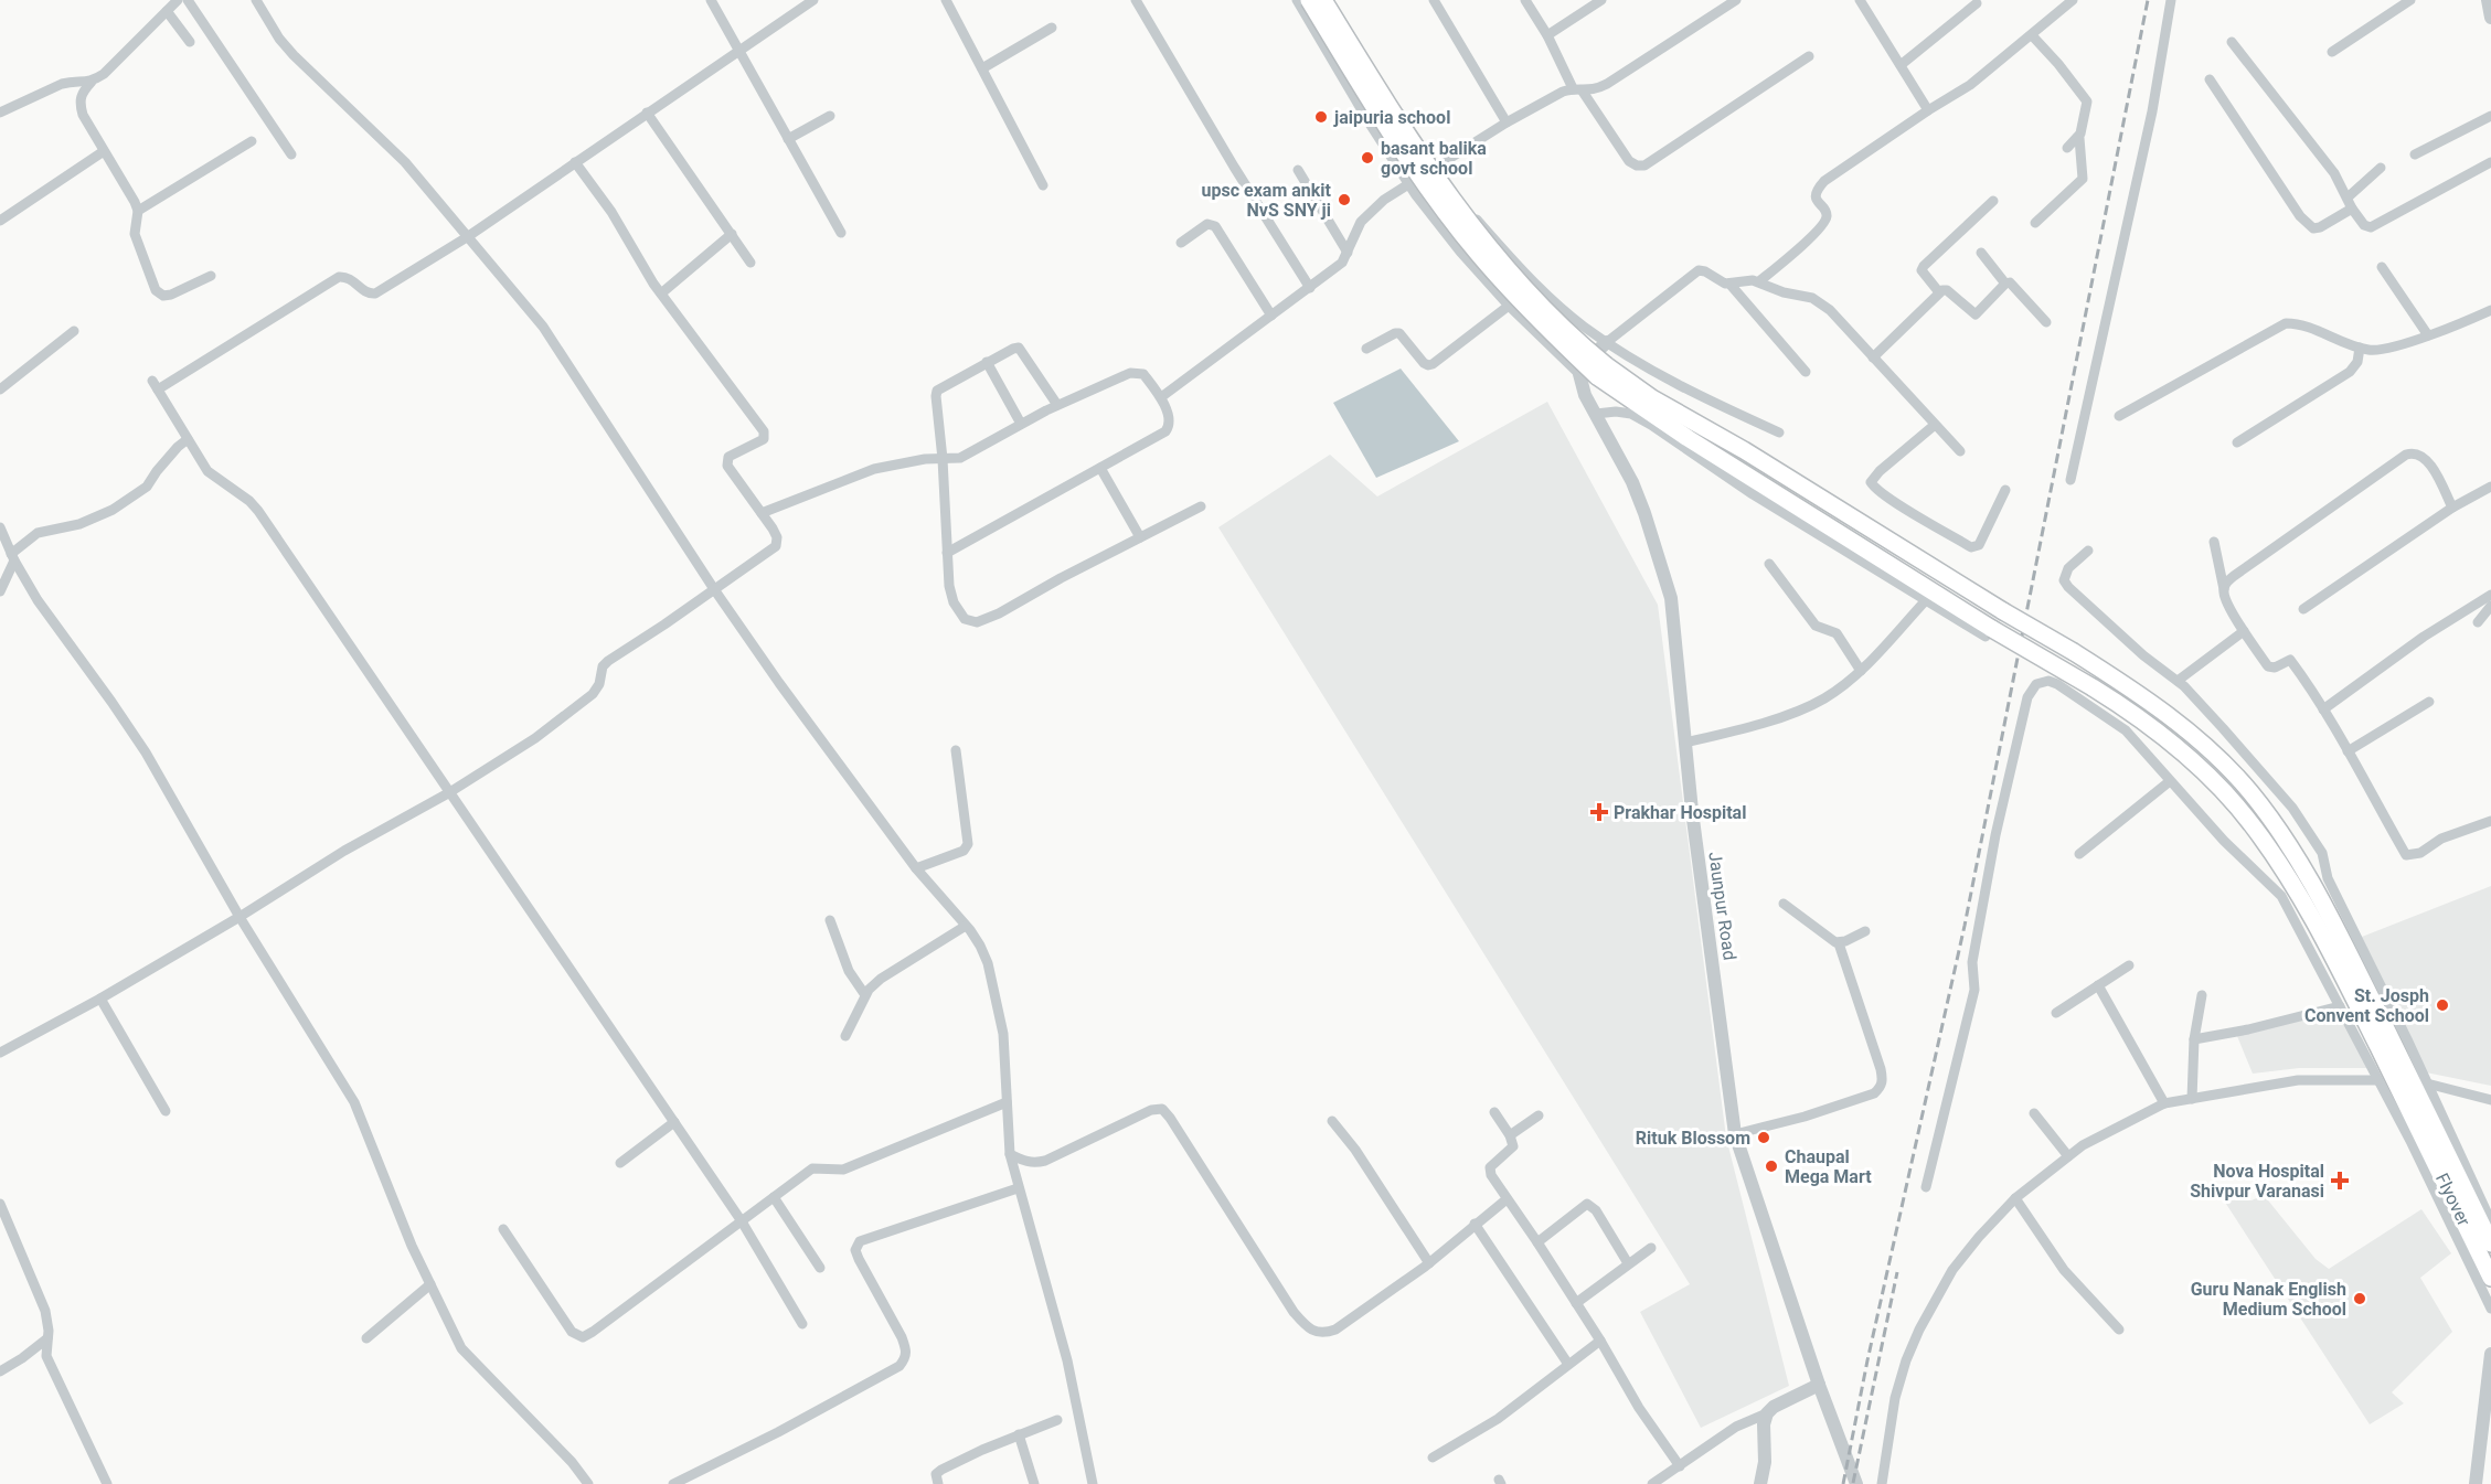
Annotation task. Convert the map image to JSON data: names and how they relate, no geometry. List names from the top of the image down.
{
  "streets": {
    "highway": ["Flyover"],
    "street": ["Jaunpur Road"]
  },
  "places": {
    "other": [
      "jaipuria school",
      "basant balika govt school",
      "upsc exam ankit NvS SNY ji",
      "St. Josph Convent School",
      "Rituk Blossom",
      "Chaupal Mega Mart",
      "Guru Nanak English Medium School"
    ],
    "health": ["Prakhar Hospital", "Nova Hospital Shivpur Varanasi"]
  }
}
